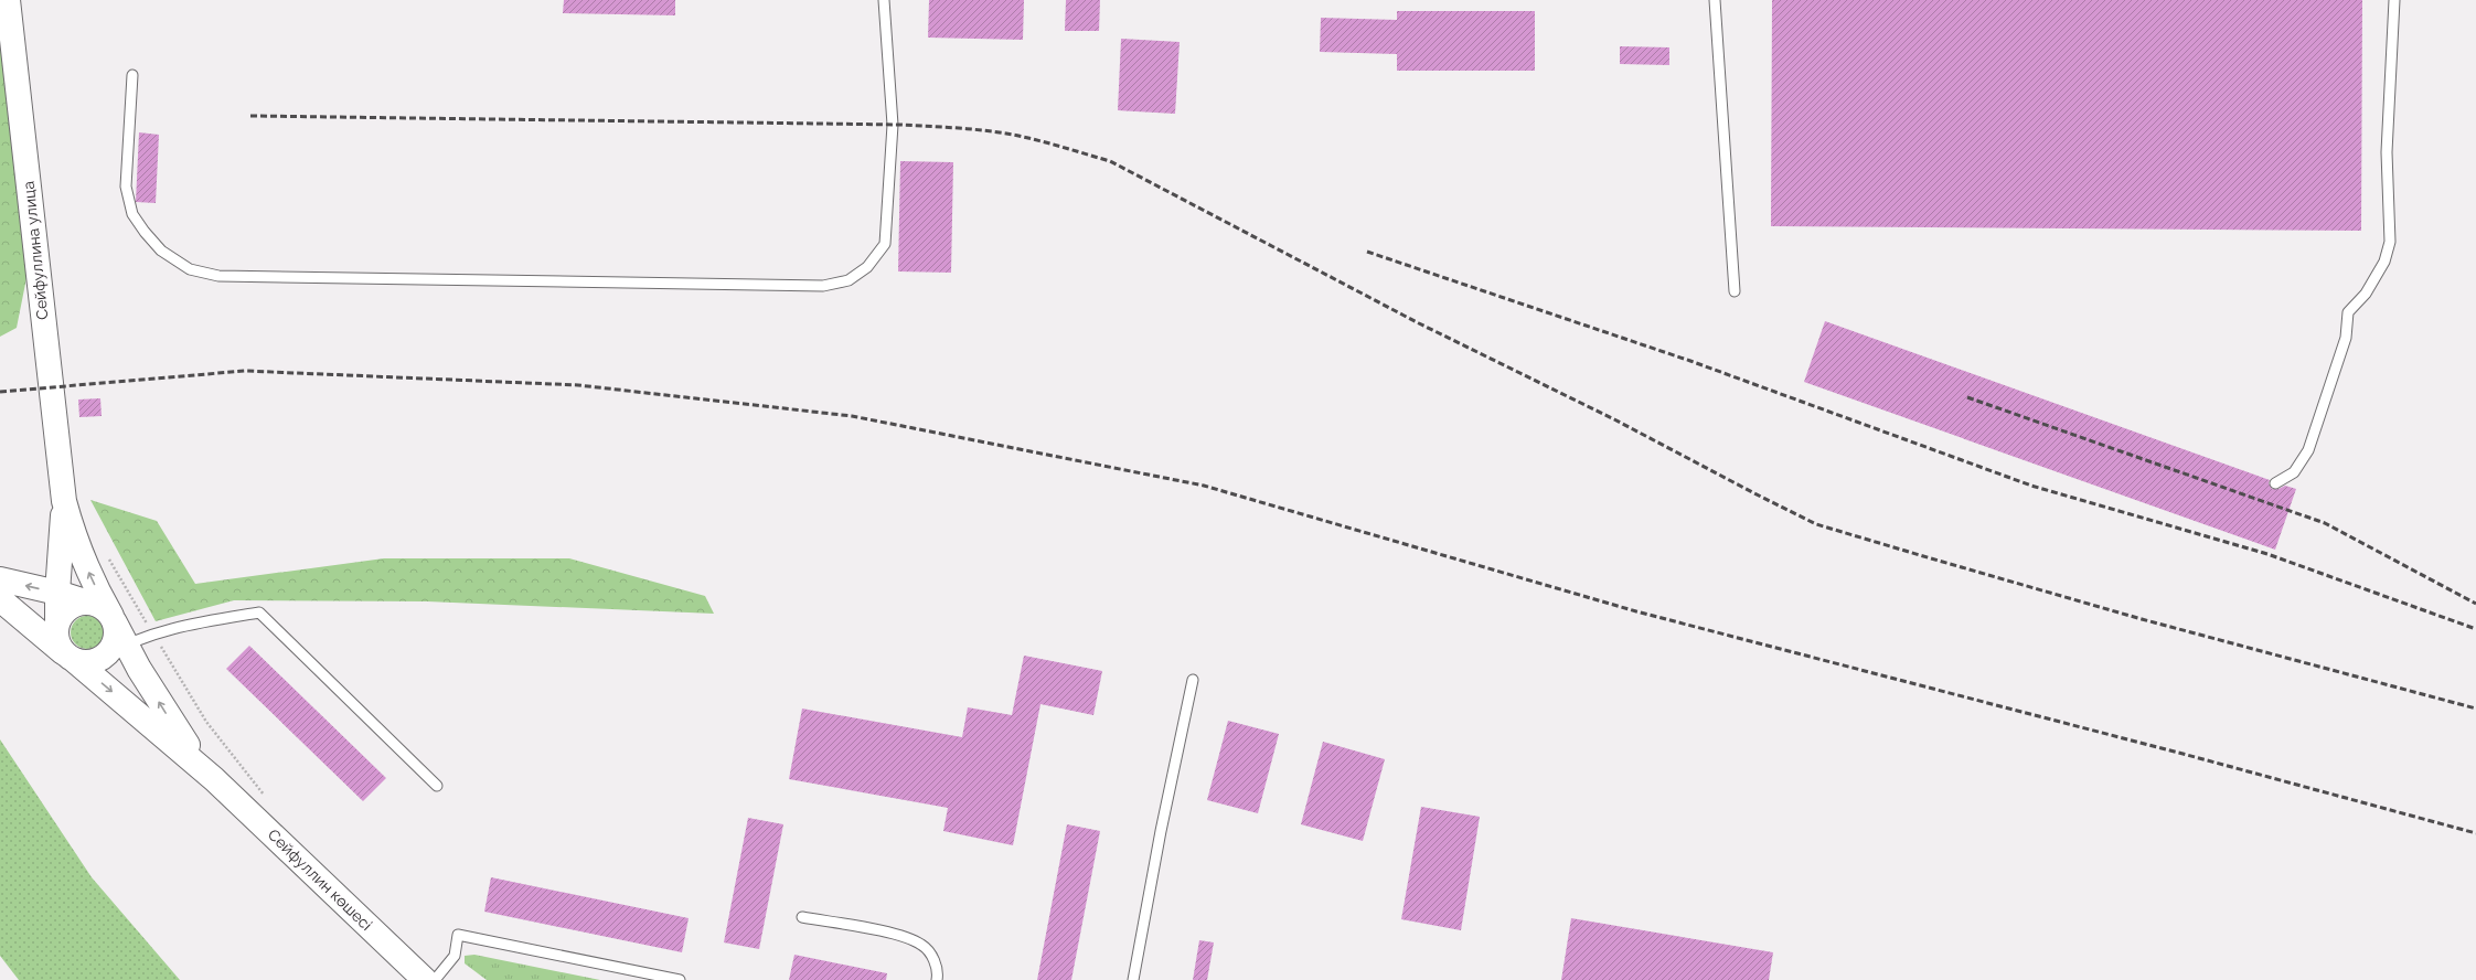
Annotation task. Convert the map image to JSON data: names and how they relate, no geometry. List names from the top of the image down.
{
  "streets": {
    "main road": ["Сейфуллина улица", "Сейфуллин көшесі"]
  }
}
